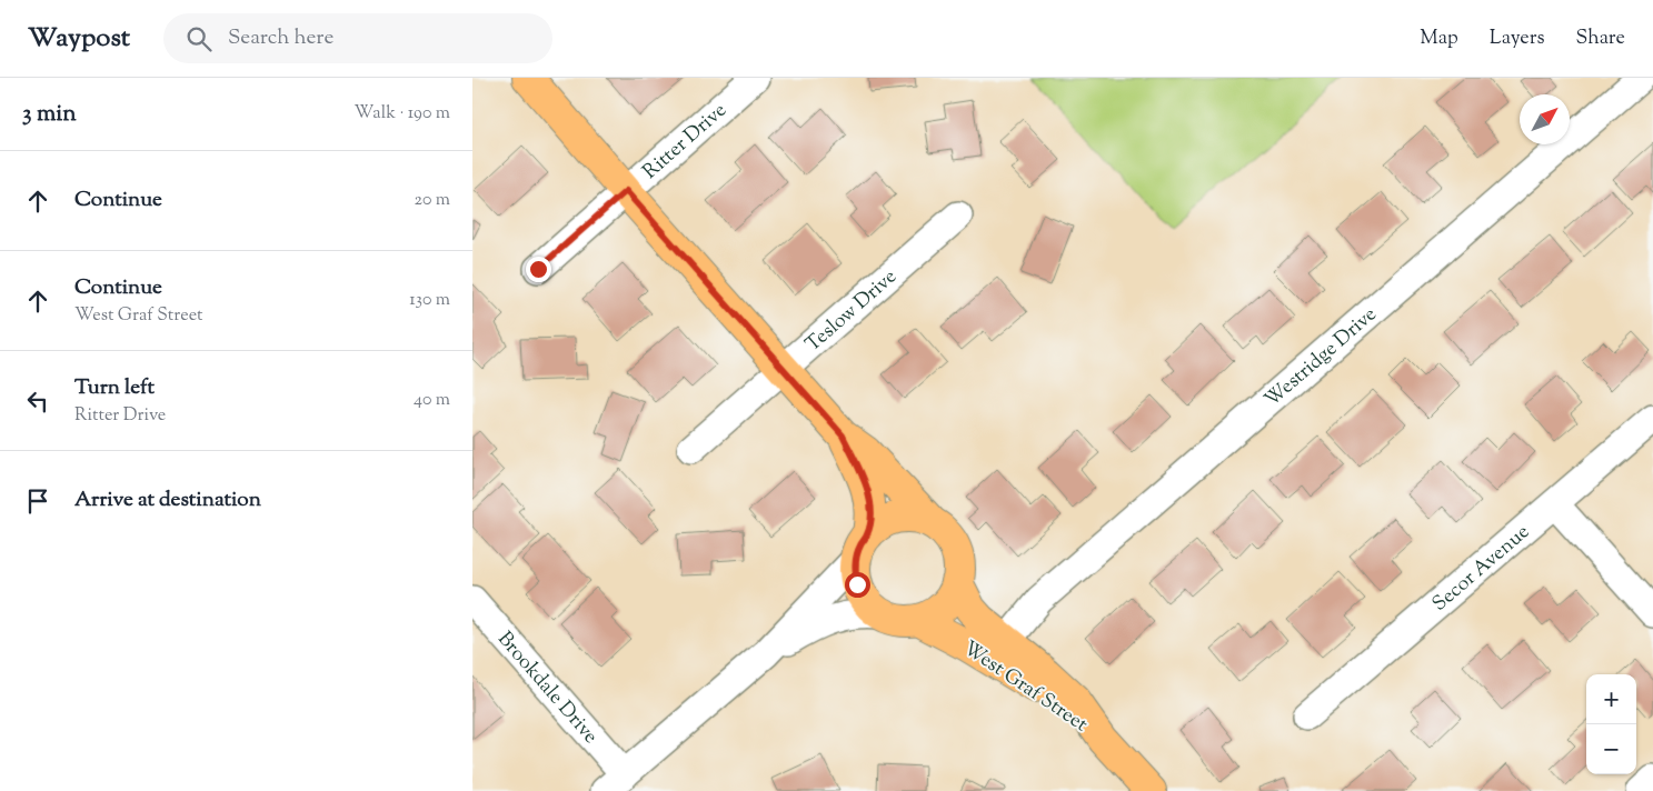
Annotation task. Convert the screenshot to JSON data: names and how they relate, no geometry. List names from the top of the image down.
{
  "streets": {
    "main road": ["West Graf Street"],
    "street": [
      "Ritter Drive",
      "Teslow Drive",
      "Westridge Drive",
      "Secor Avenue",
      "Brookdale Drive"
    ]
  },
  "crossings": [
    ["Westridge Drive", "West Graf Street"]
  ],
  "north": "top right",
  "page": {
    "header": "Waypost",
    "search": "Search here",
    "nav": ["Map", "Layers", "Share"],
    "heading": ["3 min", "Walk · 190 m"],
    "list": [
      ["Continue", "20 m"],
      ["Continue", "West Graf Street", "130 m"],
      ["Turn left", "Ritter Drive", "40 m"],
      "Arrive at destination"
    ],
    "map_buttons": ["+", "−"]
  }
}
